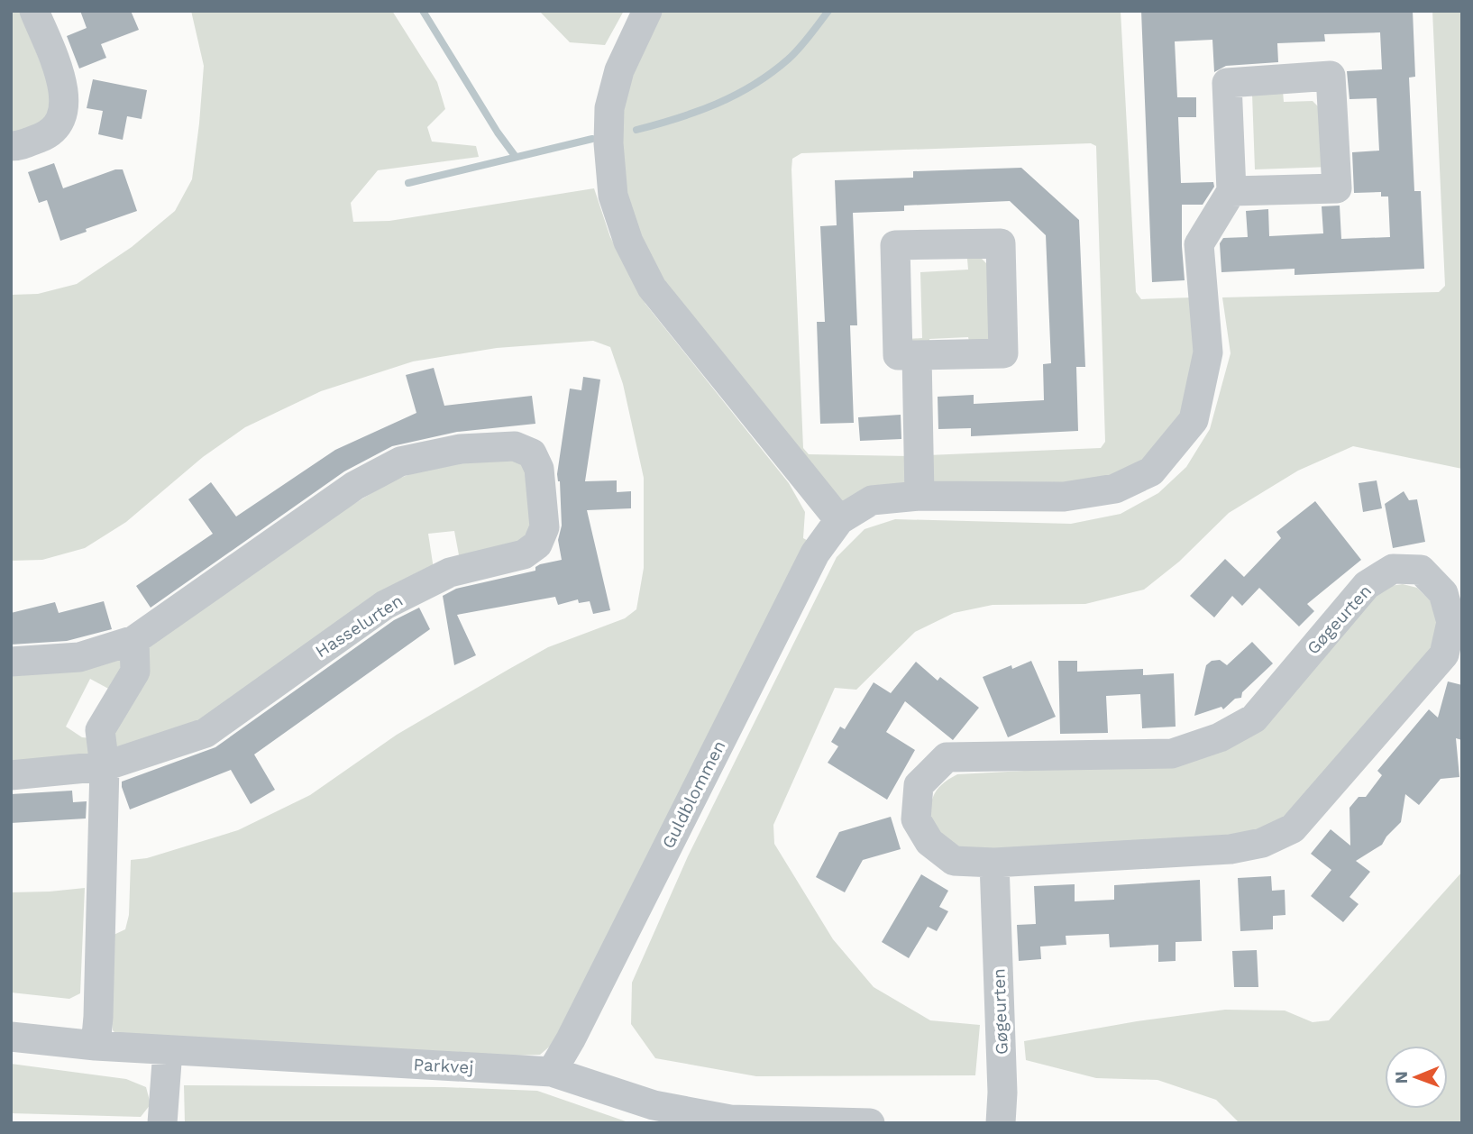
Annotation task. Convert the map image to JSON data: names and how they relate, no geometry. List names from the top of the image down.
{
  "streets": {
    "street": [
      "Gøgeurten",
      "Hasselurten",
      "Guldblommen",
      "Parkvej"
    ]
  },
  "crossings": [
    ["Guldblommen", "Parkvej"]
  ],
  "north": "left"
}
